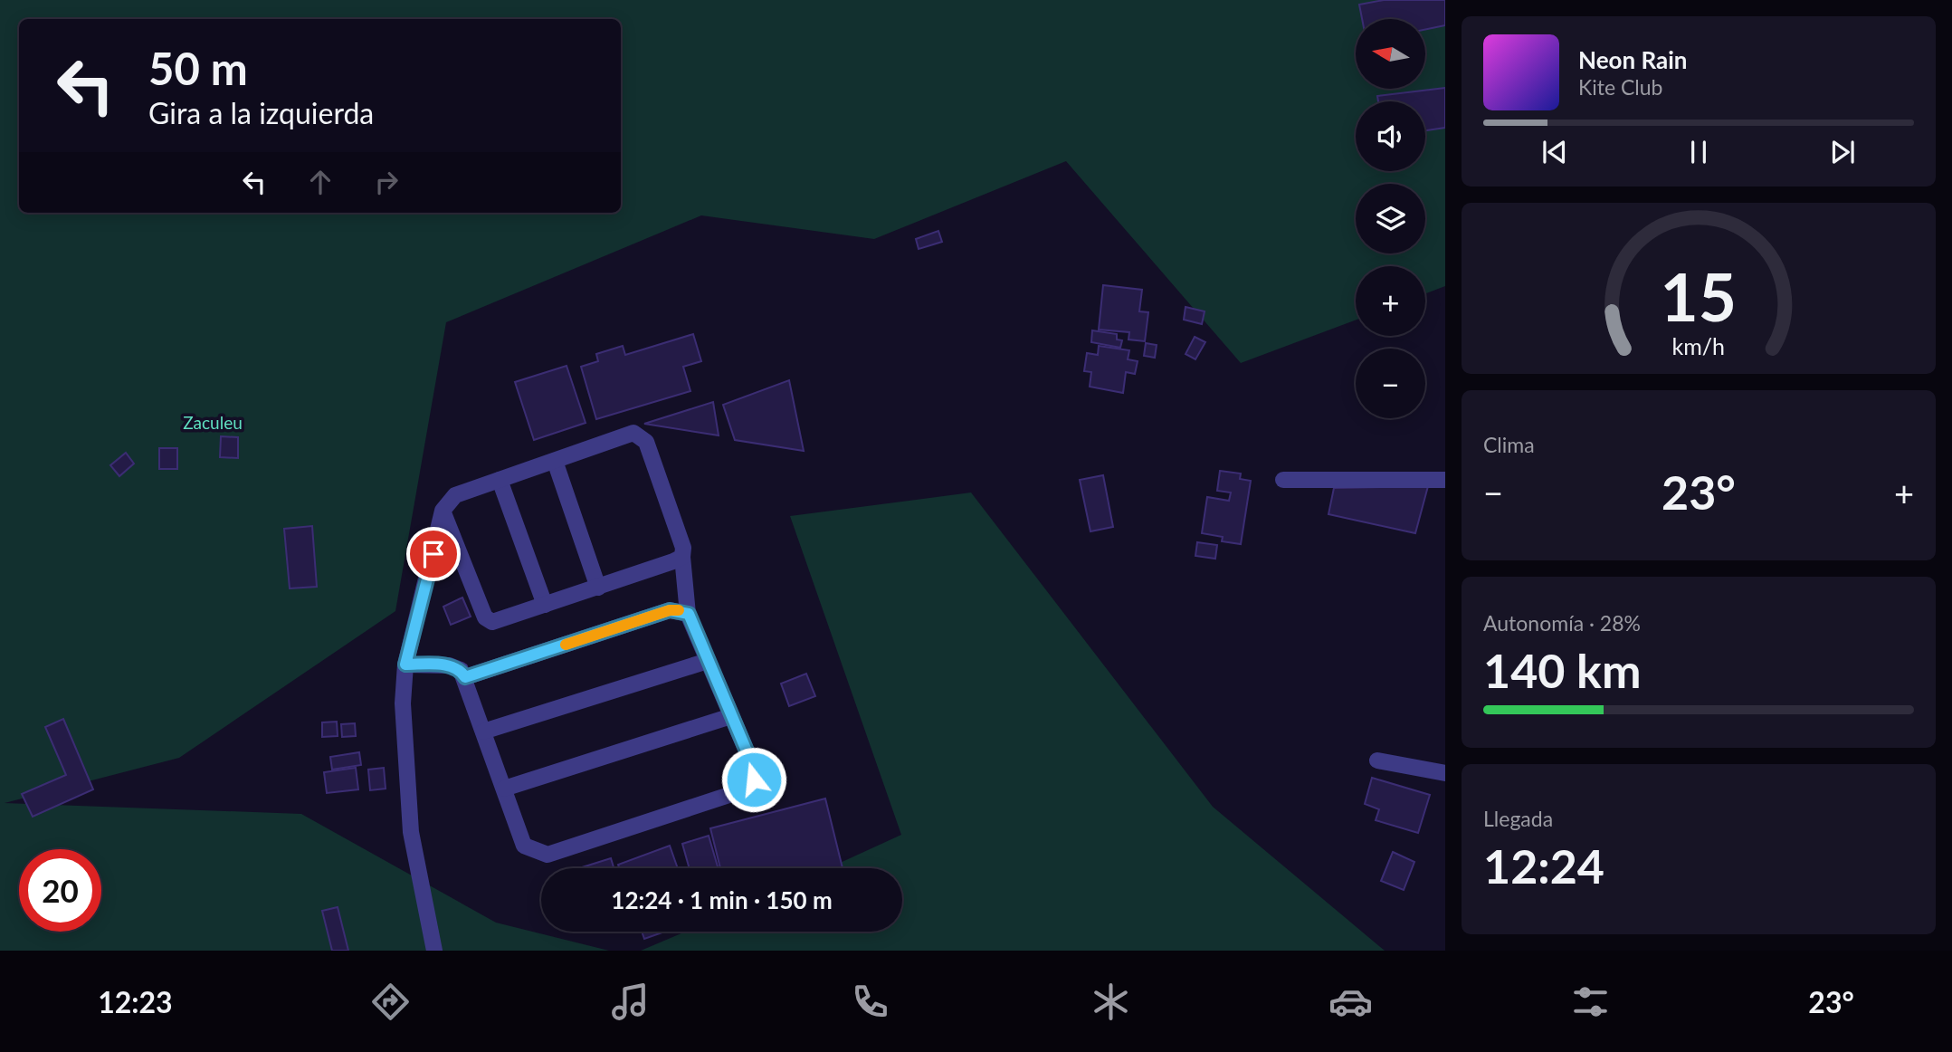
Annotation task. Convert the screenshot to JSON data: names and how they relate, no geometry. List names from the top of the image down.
{
  "parks": ["Zaculeu"],
  "north": "left",
  "page": {
    "map_buttons": ["+", "−"],
    "turn": ["50 m", "Gira a la izquierda"],
    "song": ["Neon Rain", "Kite Club"],
    "tile": [
      "Clima",
      ["Autonomía · 28%", "140 km"],
      ["Llegada", "12:24"]
    ],
    "heat": ["−", "23°", "+"],
    "limit": "20",
    "trip": "12:24 · 1 min · 150 m",
    "tabs": ["12:23", "23°"],
    "gauge": ["15", "km/h"]
  }
}
